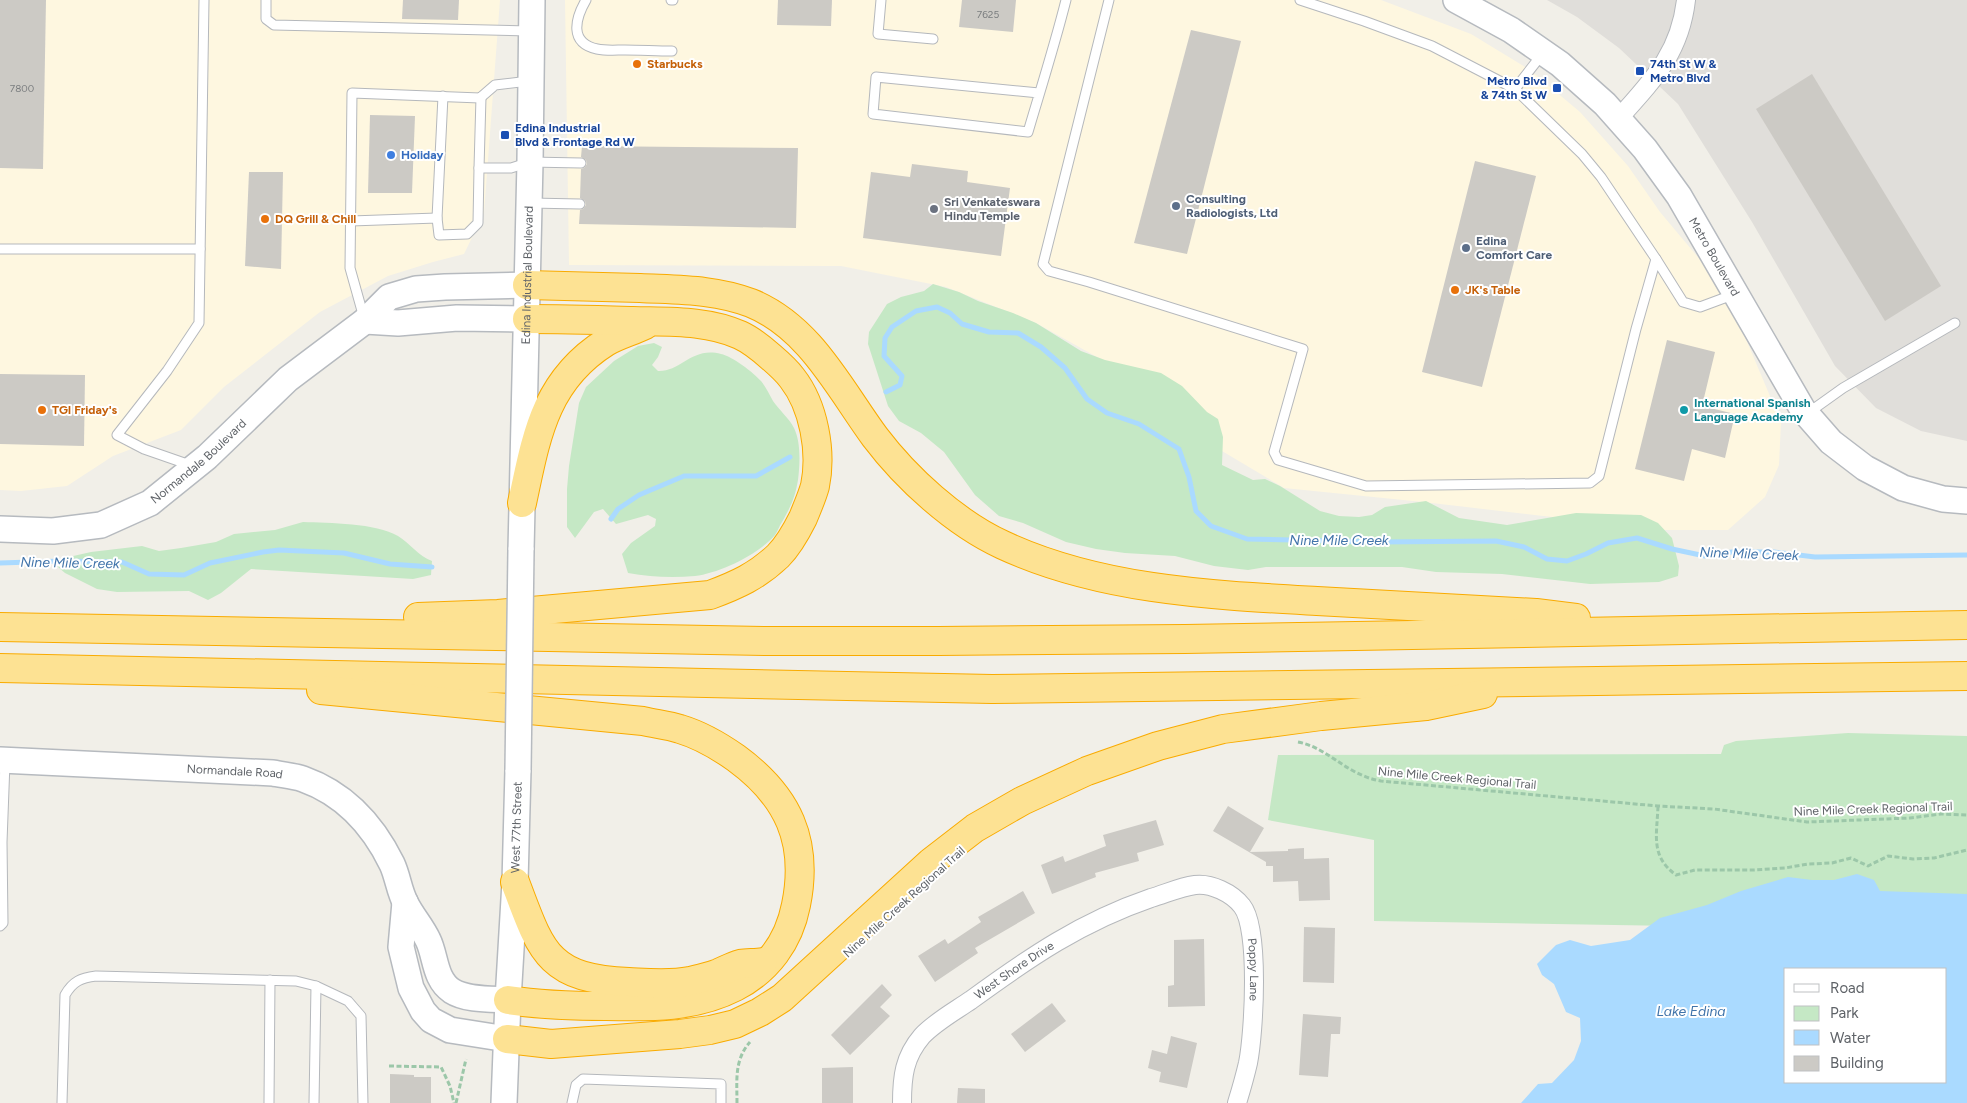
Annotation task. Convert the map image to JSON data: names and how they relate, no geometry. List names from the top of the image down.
{
  "streets": {
    "street": [
      "Metro Boulevard",
      "Edina Industrial Boulevard",
      "Normandale Boulevard",
      "Normandale Road",
      "West 77th Street",
      "Poppy Lane",
      "West Shore Drive"
    ],
    "path": ["Nine Mile Creek Regional Trail"]
  },
  "crossings": [
    ["Edina Industrial Boulevard", "Normandale Boulevard"],
    ["Edina Industrial Boulevard", "West 77th Street"],
    ["Normandale Road", "West 77th Street"],
    ["Poppy Lane", "West Shore Drive"]
  ],
  "water": ["Nine Mile Creek", "Lake Edina"],
  "places": {
    "other": [
      "Starbucks",
      "Holiday",
      "Consulting Radiologists, Ltd",
      "Sri Venkateswara Hindu Temple",
      "DQ Grill & Chill",
      "Edina Comfort Care",
      "JK's Table",
      "TGI Friday's",
      "International Spanish Language Academy"
    ],
    "transit": ["74th St W & Metro Blvd", "Metro Blvd & 74th St W", "Edina Industrial Blvd & Frontage Rd W"]
  },
  "house_numbers": ["7625", "7800"],
  "legend": [
    "Road",
    "Park",
    "Water",
    "Building"
  ]
}
